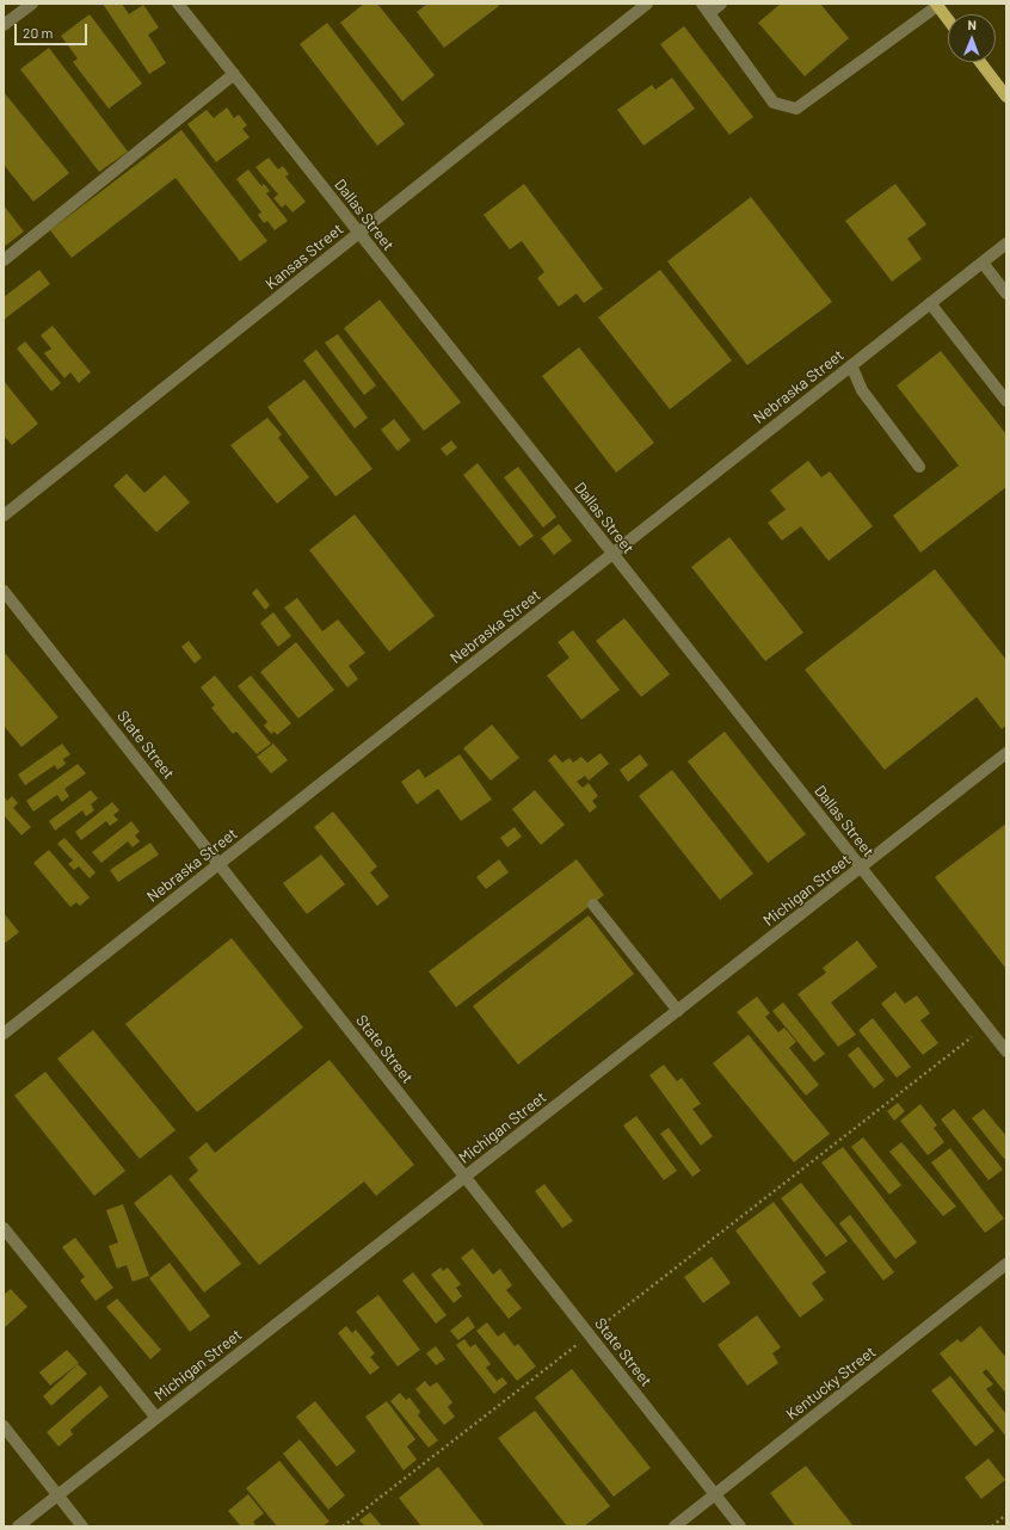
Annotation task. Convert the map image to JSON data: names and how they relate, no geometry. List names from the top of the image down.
{
  "streets": {
    "street": [
      "Dallas Street",
      "Kansas Street",
      "Nebraska Street",
      "State Street",
      "Michigan Street",
      "Kentucky Street"
    ]
  },
  "crossings": [
    ["Dallas Street", "Kansas Street"],
    ["Dallas Street", "Nebraska Street"],
    ["Dallas Street", "Michigan Street"],
    ["Nebraska Street", "State Street"],
    ["State Street", "Michigan Street"],
    ["State Street", "Kentucky Street"]
  ],
  "scale_bar": "20 m",
  "north": "top"
}
